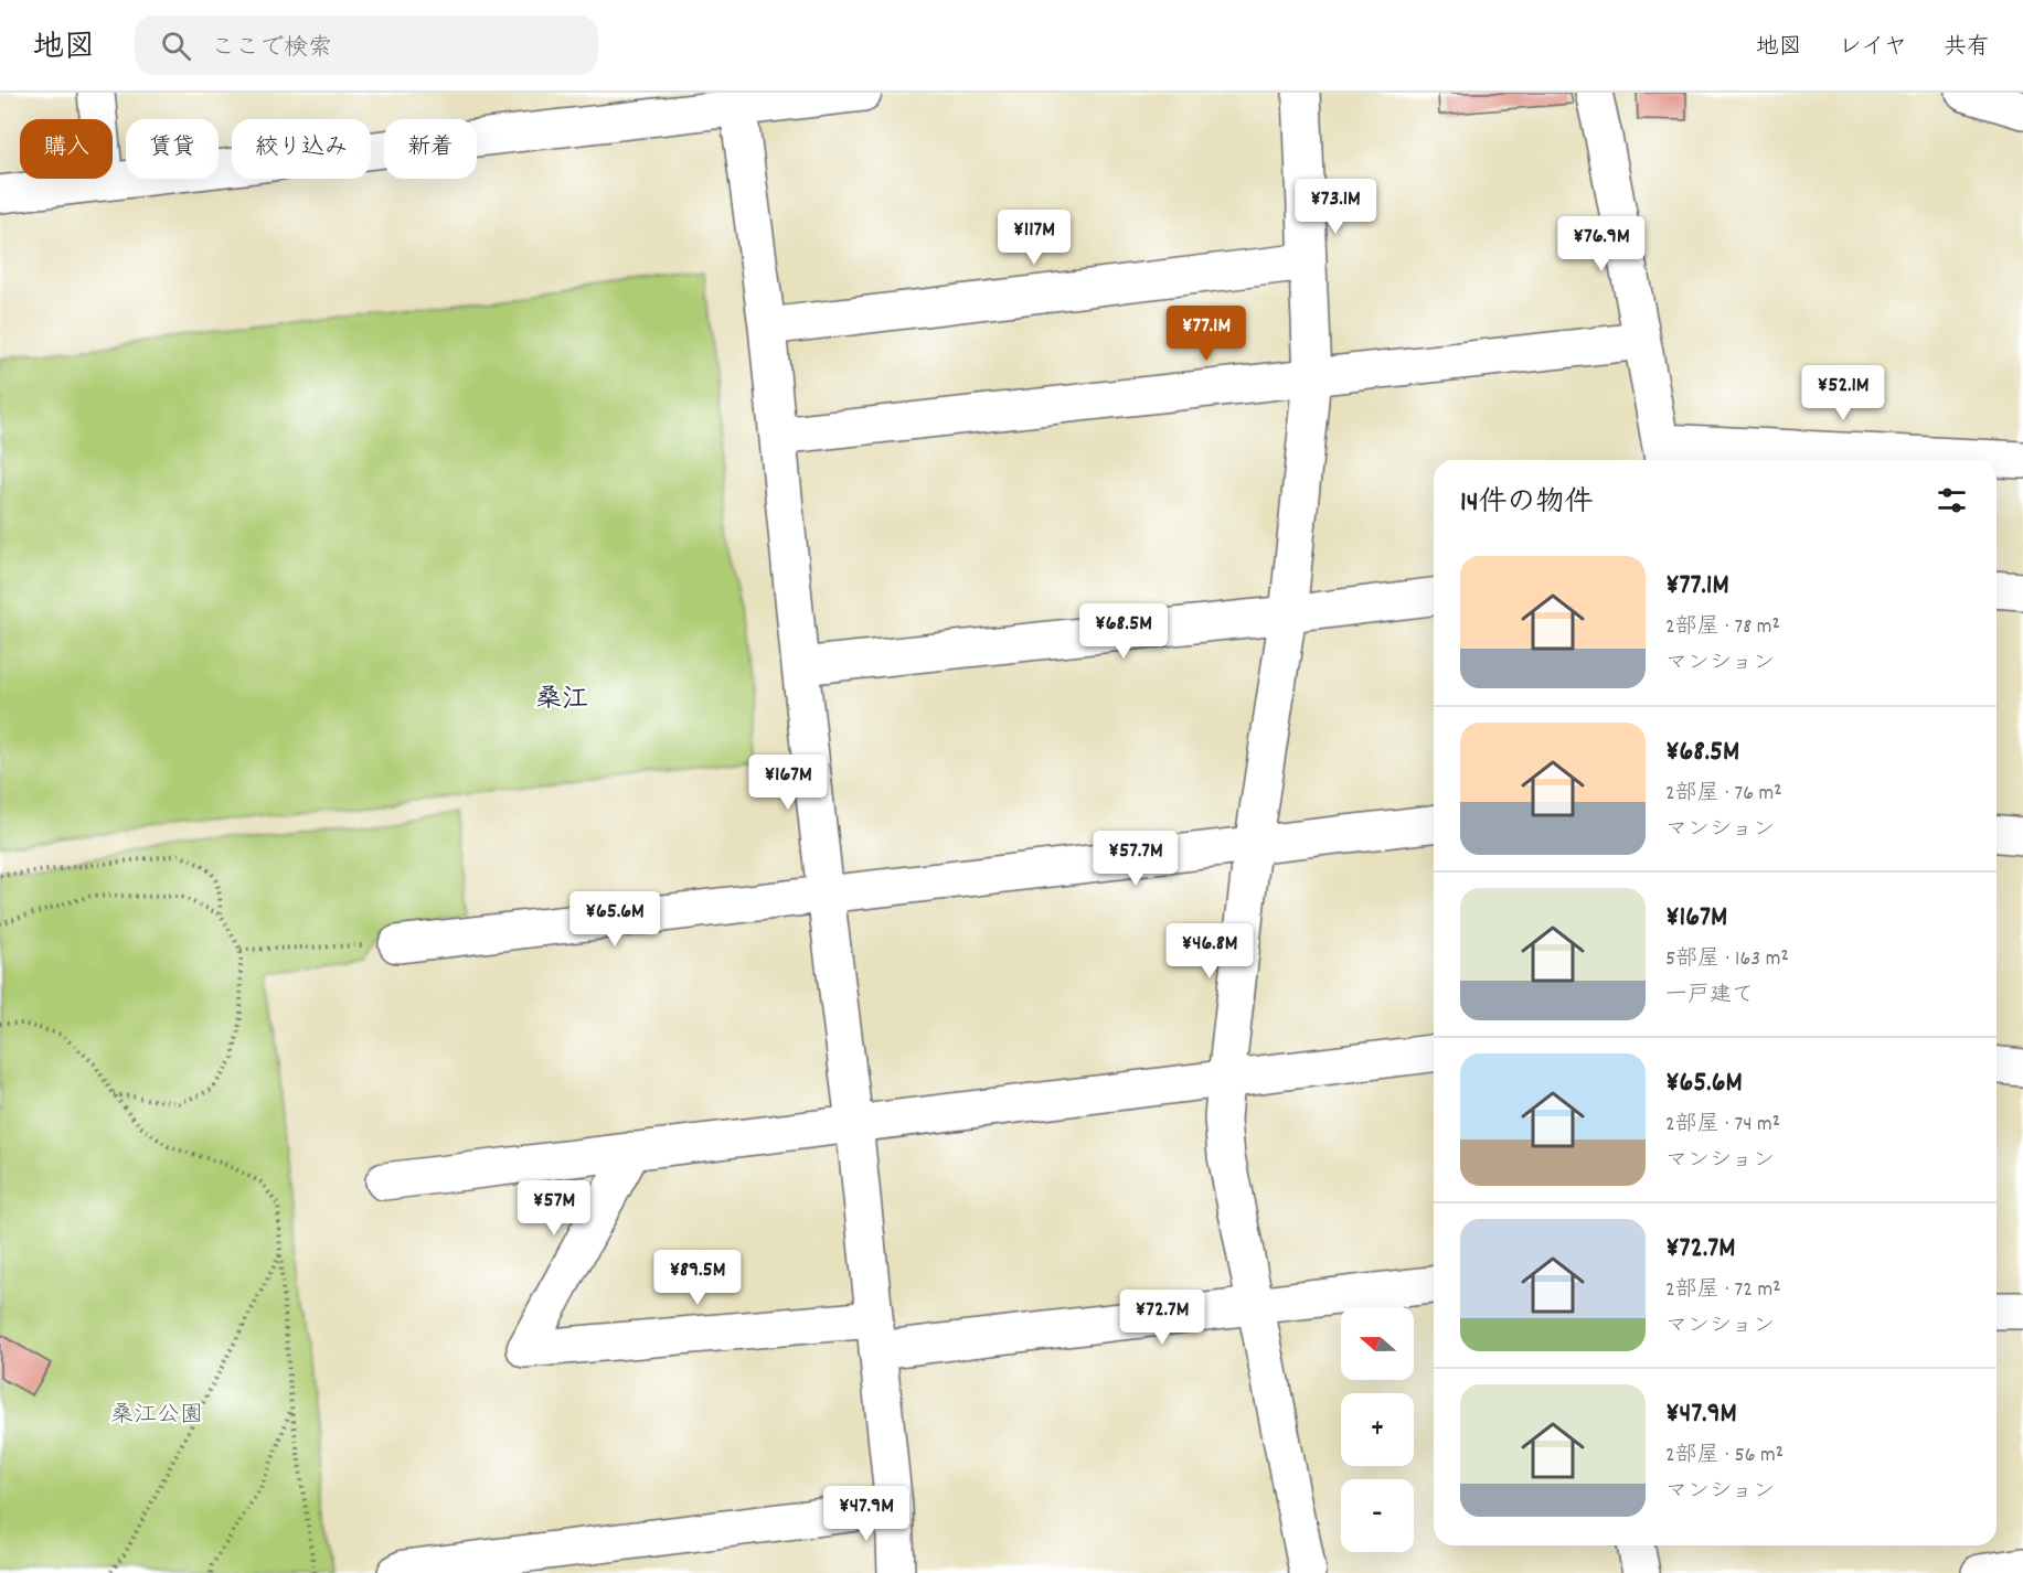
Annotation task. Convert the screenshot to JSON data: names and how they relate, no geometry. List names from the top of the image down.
{
  "districts": ["桑江"],
  "parks": ["桑江公園"],
  "north": "left",
  "page": {
    "header": "地図",
    "search": "ここで検索",
    "nav": ["地図", "レイヤ", "共有"],
    "chip": [
      "購入",
      "賃貸",
      "絞り込み",
      "新着"
    ],
    "price": [
      "¥73.1M",
      "¥117M",
      "¥76.9M",
      "¥77.1M",
      "¥52.1M",
      "¥68.5M",
      "¥167M",
      "¥57.7M",
      "¥65.6M",
      "¥46.8M",
      "¥57M",
      "¥89.5M",
      "¥72.7M",
      "¥47.9M"
    ],
    "heading": "14件の物件",
    "list": [
      {
        "name": "¥77.1M",
        "note": "2部屋 · 78 m² · マンション"
      },
      {
        "name": "¥68.5M",
        "note": "2部屋 · 76 m² · マンション"
      },
      {
        "name": "¥167M",
        "note": "5部屋 · 163 m² · 一戸建て"
      },
      {
        "name": "¥65.6M",
        "note": "2部屋 · 74 m² · マンション"
      },
      {
        "name": "¥72.7M",
        "note": "2部屋 · 72 m² · マンション"
      },
      {
        "name": "¥47.9M",
        "note": "2部屋 · 56 m² · マンション"
      }
    ],
    "map_buttons": ["+", "−"]
  }
}
